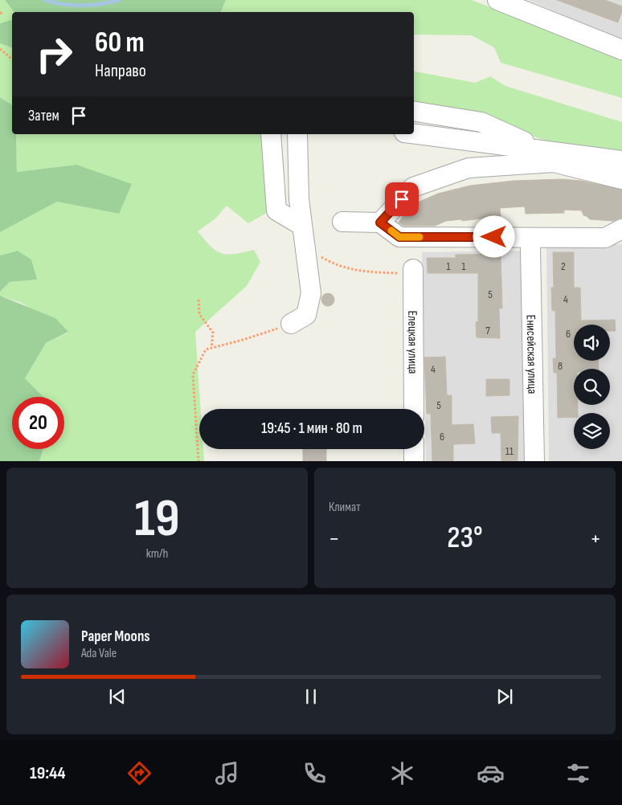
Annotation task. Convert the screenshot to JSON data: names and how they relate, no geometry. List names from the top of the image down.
{
  "streets": {
    "street": ["Елецкая улица", "Енисейская улица"]
  },
  "house_numbers": [
    "1",
    "1",
    "2",
    "5",
    "4",
    "7",
    "6",
    "8",
    "4",
    "5",
    "6",
    "11"
  ],
  "page": {
    "turn": ["60 m", "Направо"],
    "then": "Затем",
    "limit": "20",
    "trip": "19:45 · 1 мин · 80 m",
    "tile": [
      ["19", "km/h"],
      "Климат"
    ],
    "heat": ["−", "23°", "+"],
    "song": ["Paper Moons", "Ada Vale"],
    "tabs": "19:44"
  }
}
